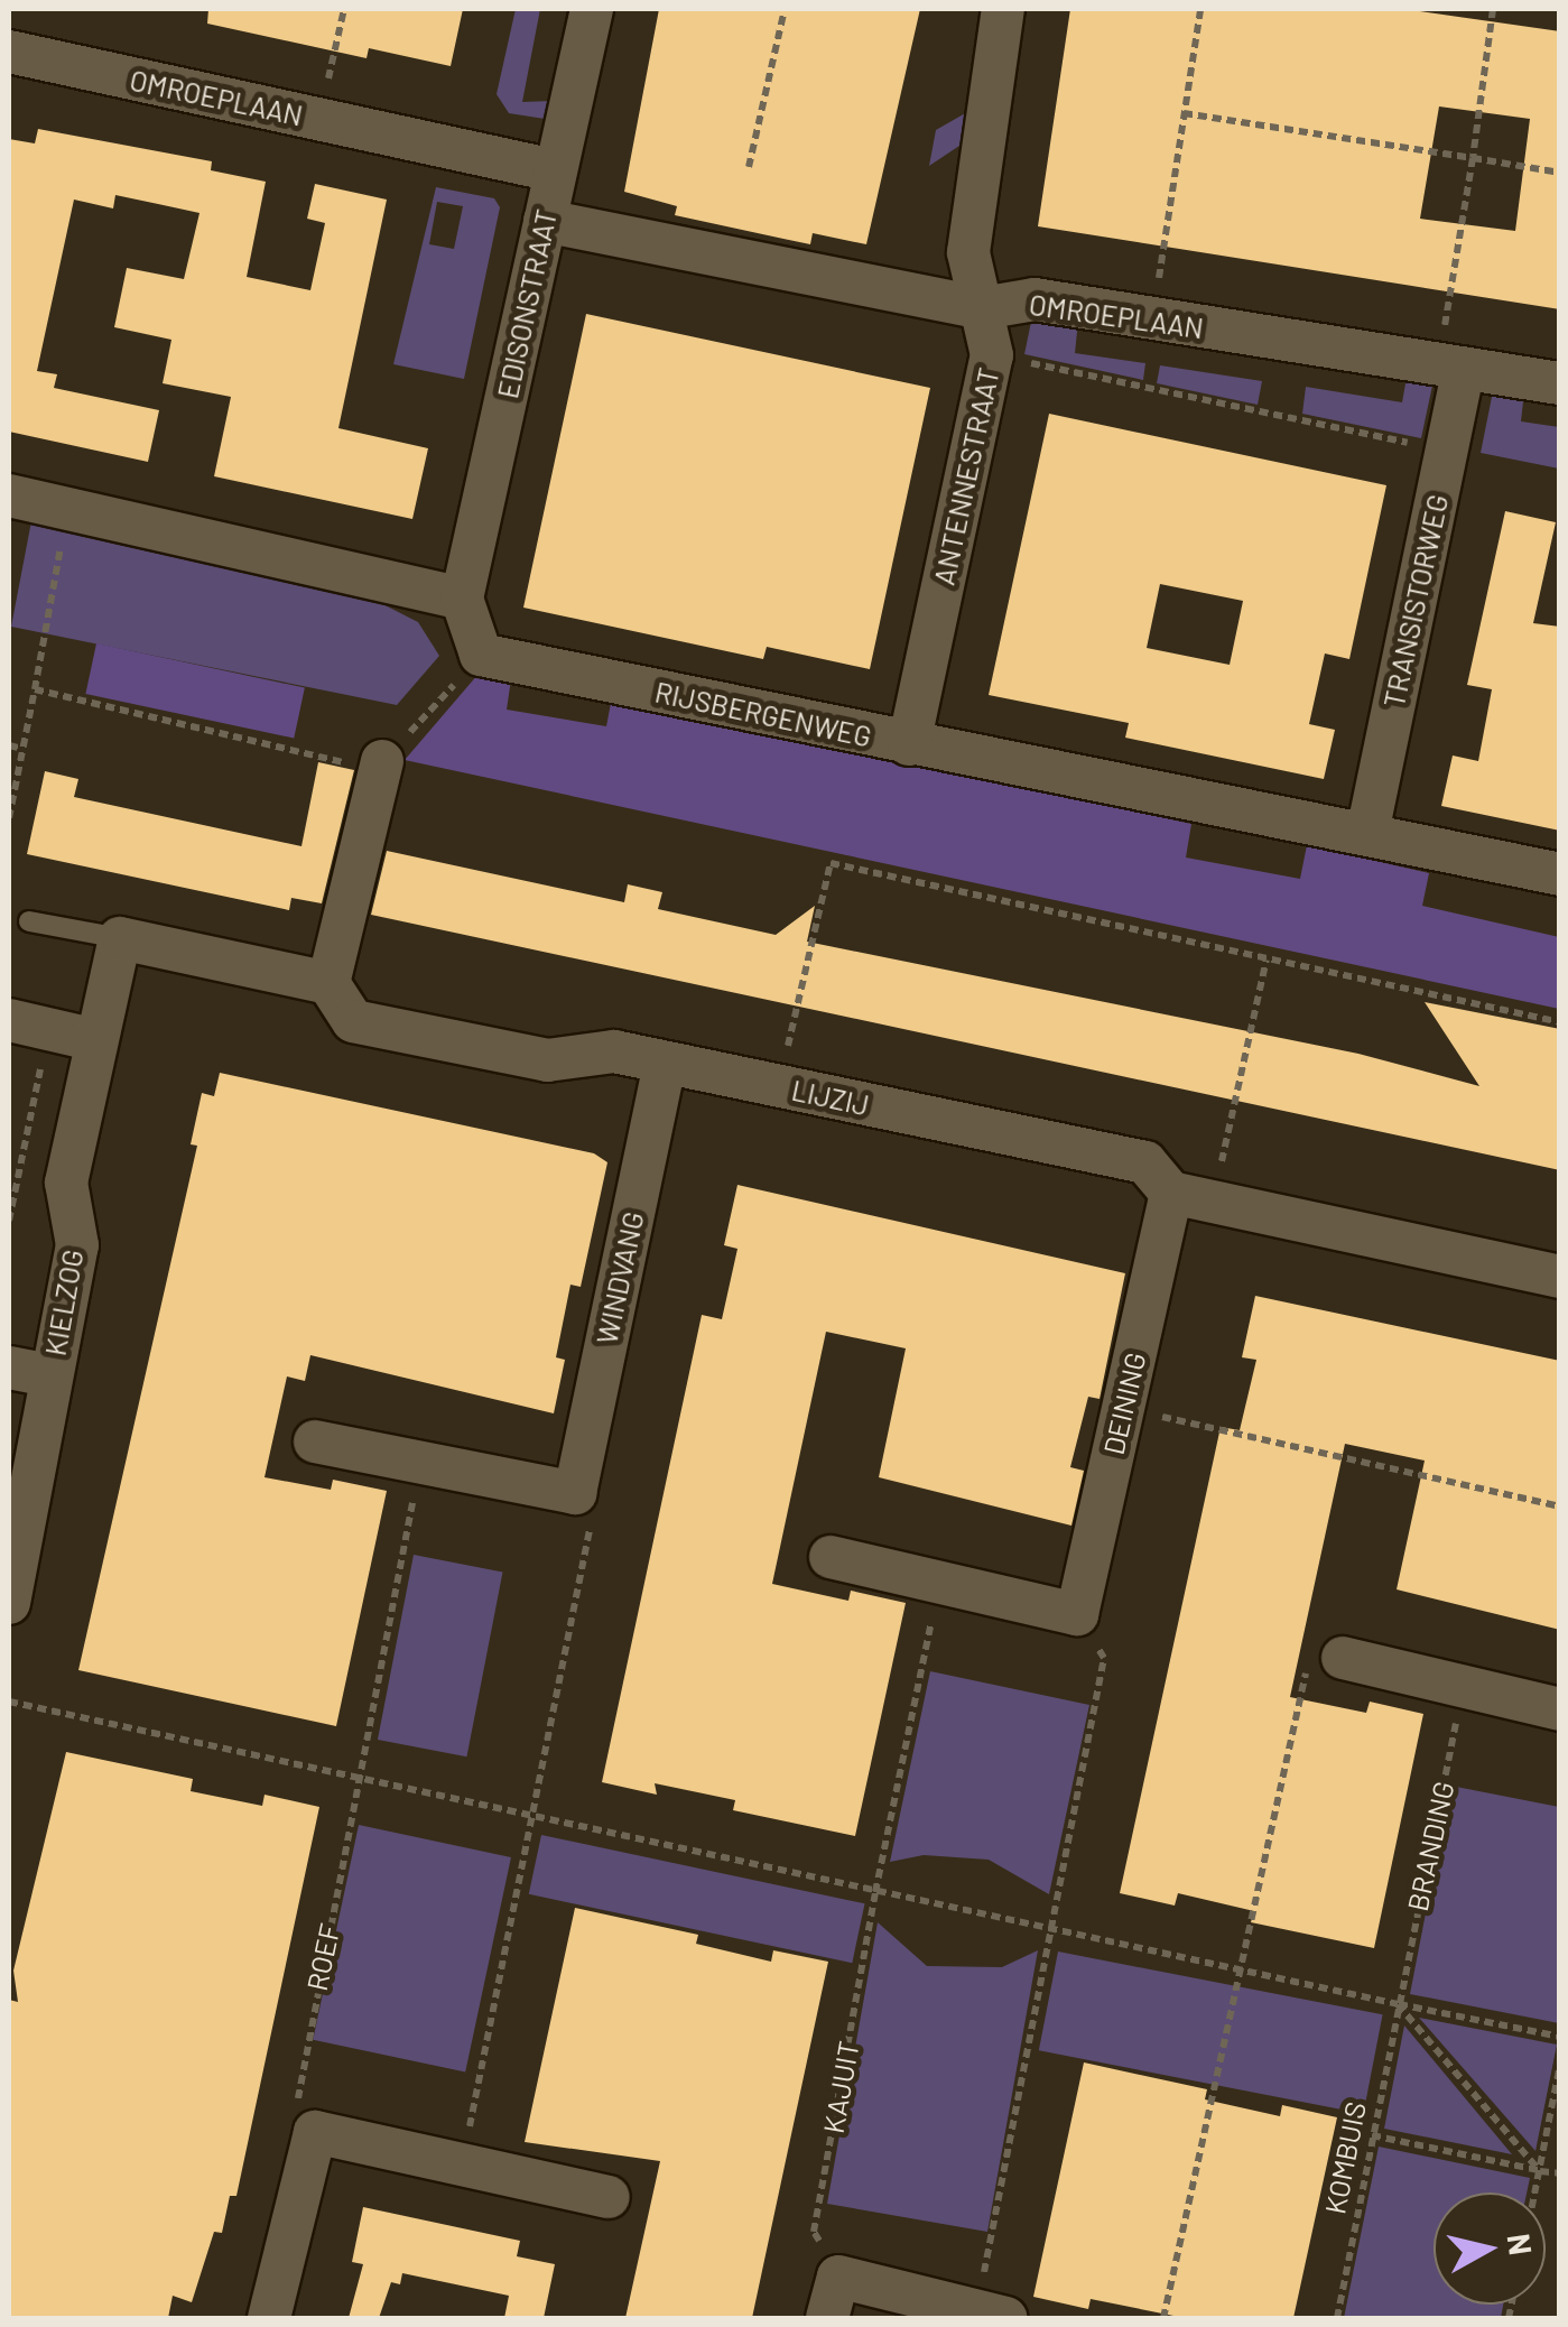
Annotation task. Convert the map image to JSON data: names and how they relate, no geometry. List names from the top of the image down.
{
  "streets": {
    "street": [
      "OMROEPLAAN",
      "EDISONSTRAAT",
      "ANTENNESTRAAT",
      "TRANSISTORWEG",
      "RIJSBERGENWEG",
      "LIJZIJ",
      "WINDVANG",
      "KIELZOG",
      "DEINING"
    ],
    "path": [
      "BRANDING",
      "ROEF",
      "KAJUIT",
      "KOMBUIS"
    ]
  },
  "crossings": [
    ["OMROEPLAAN", "EDISONSTRAAT"],
    ["OMROEPLAAN", "ANTENNESTRAAT"],
    ["OMROEPLAAN", "TRANSISTORWEG"],
    ["ANTENNESTRAAT", "RIJSBERGENWEG"],
    ["TRANSISTORWEG", "RIJSBERGENWEG"],
    ["LIJZIJ", "WINDVANG"],
    ["LIJZIJ", "DEINING"],
    ["BRANDING", "KOMBUIS"]
  ],
  "north": "right"
}
